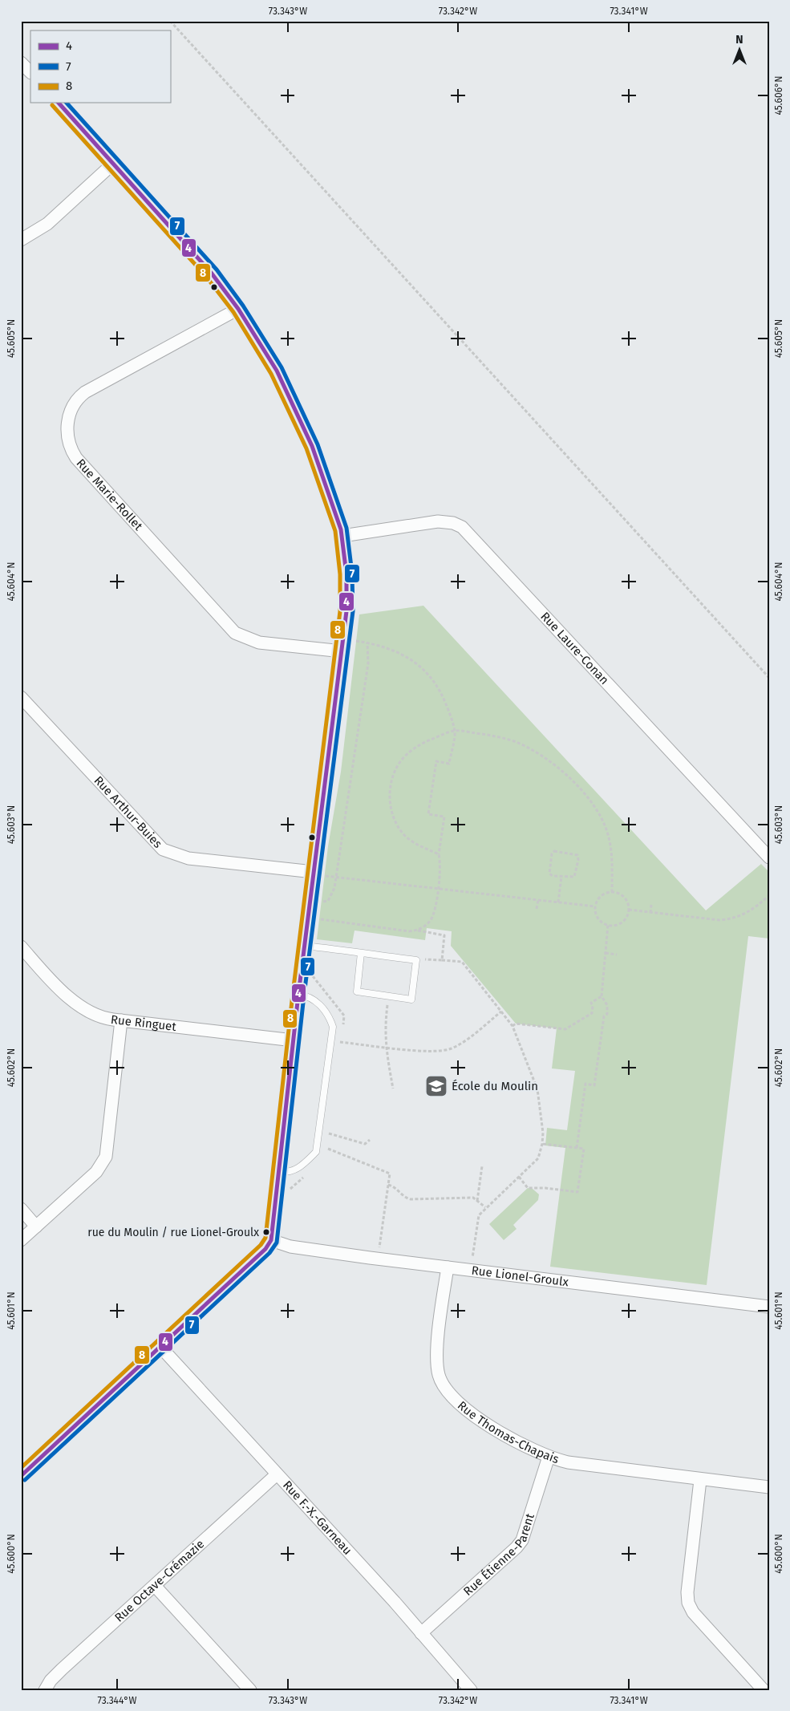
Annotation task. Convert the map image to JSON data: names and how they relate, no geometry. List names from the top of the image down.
{
  "streets": {
    "street": [
      "Rue Marie-Rollet",
      "Rue Laure-Conan",
      "Rue Arthur-Buies",
      "Rue Ringuet",
      "Rue Lionel-Groulx",
      "Rue Thomas-Chapais",
      "Rue F.-X.-Garneau",
      "Rue Étienne-Parent",
      "Rue Octave-Crémazie"
    ]
  },
  "crossings": [
    ["Rue Lionel-Groulx", "Rue Thomas-Chapais"],
    ["Rue Thomas-Chapais", "Rue Étienne-Parent"],
    ["Rue F.-X.-Garneau", "Rue Étienne-Parent"],
    ["Rue F.-X.-Garneau", "Rue Octave-Crémazie"]
  ],
  "places": {
    "school or university": ["École du Moulin"],
    "other": ["rue du Moulin / rue Lionel-Groulx"]
  },
  "lines": ["transit line 4", "transit line 7", "transit line 8"],
  "legend": ["4", "7", "8"],
  "north": "top",
  "coordinates": [
    "73.343°W",
    "73.342°W",
    "73.341°W",
    "45.606°N",
    "45.605°N",
    "45.604°N",
    "45.603°N",
    "45.602°N",
    "45.601°N",
    "45.600°N",
    "73.344°W"
  ]
}
